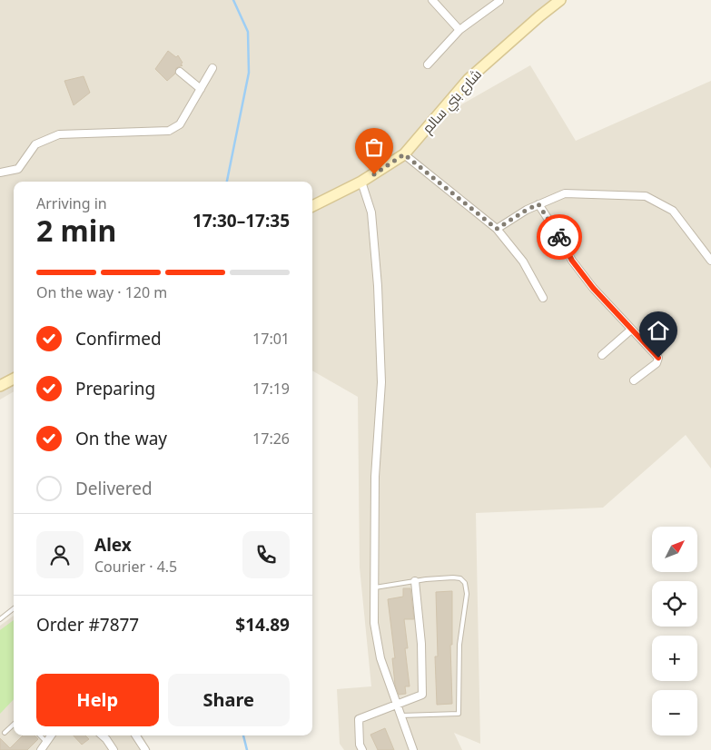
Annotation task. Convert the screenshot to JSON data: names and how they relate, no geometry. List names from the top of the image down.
{
  "streets": {
    "street": ["شارع بني سالم"]
  },
  "north": "top right",
  "page": {
    "heading": ["2 min", "Arriving in", "17:30–17:35"],
    "panel": [
      "Alex",
      "Courier · 4.5",
      "Order #7877",
      "$14.89"
    ],
    "bar": "On the way · 120 m",
    "list": [
      ["Confirmed", "17:01"],
      ["Preparing", "17:19"],
      ["On the way", "17:26"],
      "Delivered"
    ],
    "map_buttons": ["+", "−"],
    "buttons": ["Help", "Share"]
  }
}
